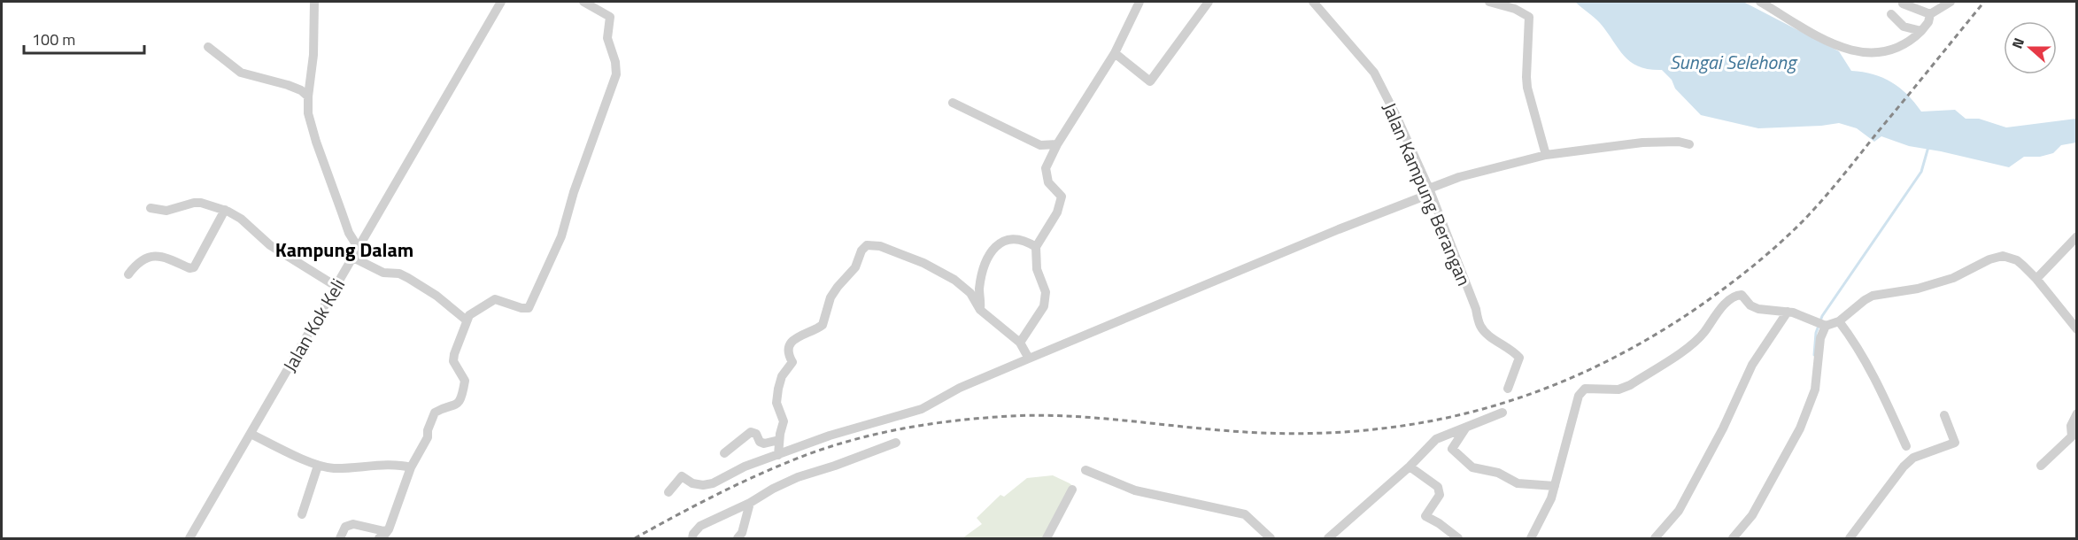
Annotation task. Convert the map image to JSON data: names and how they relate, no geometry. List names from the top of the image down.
{
  "streets": {
    "street": ["Jalan Kampung Berangan", "Jalan Kok Keli"]
  },
  "districts": ["Kampung Dalam"],
  "water": ["Sungai Selehong"],
  "scale_bar": "100 m",
  "north": "left"
}
